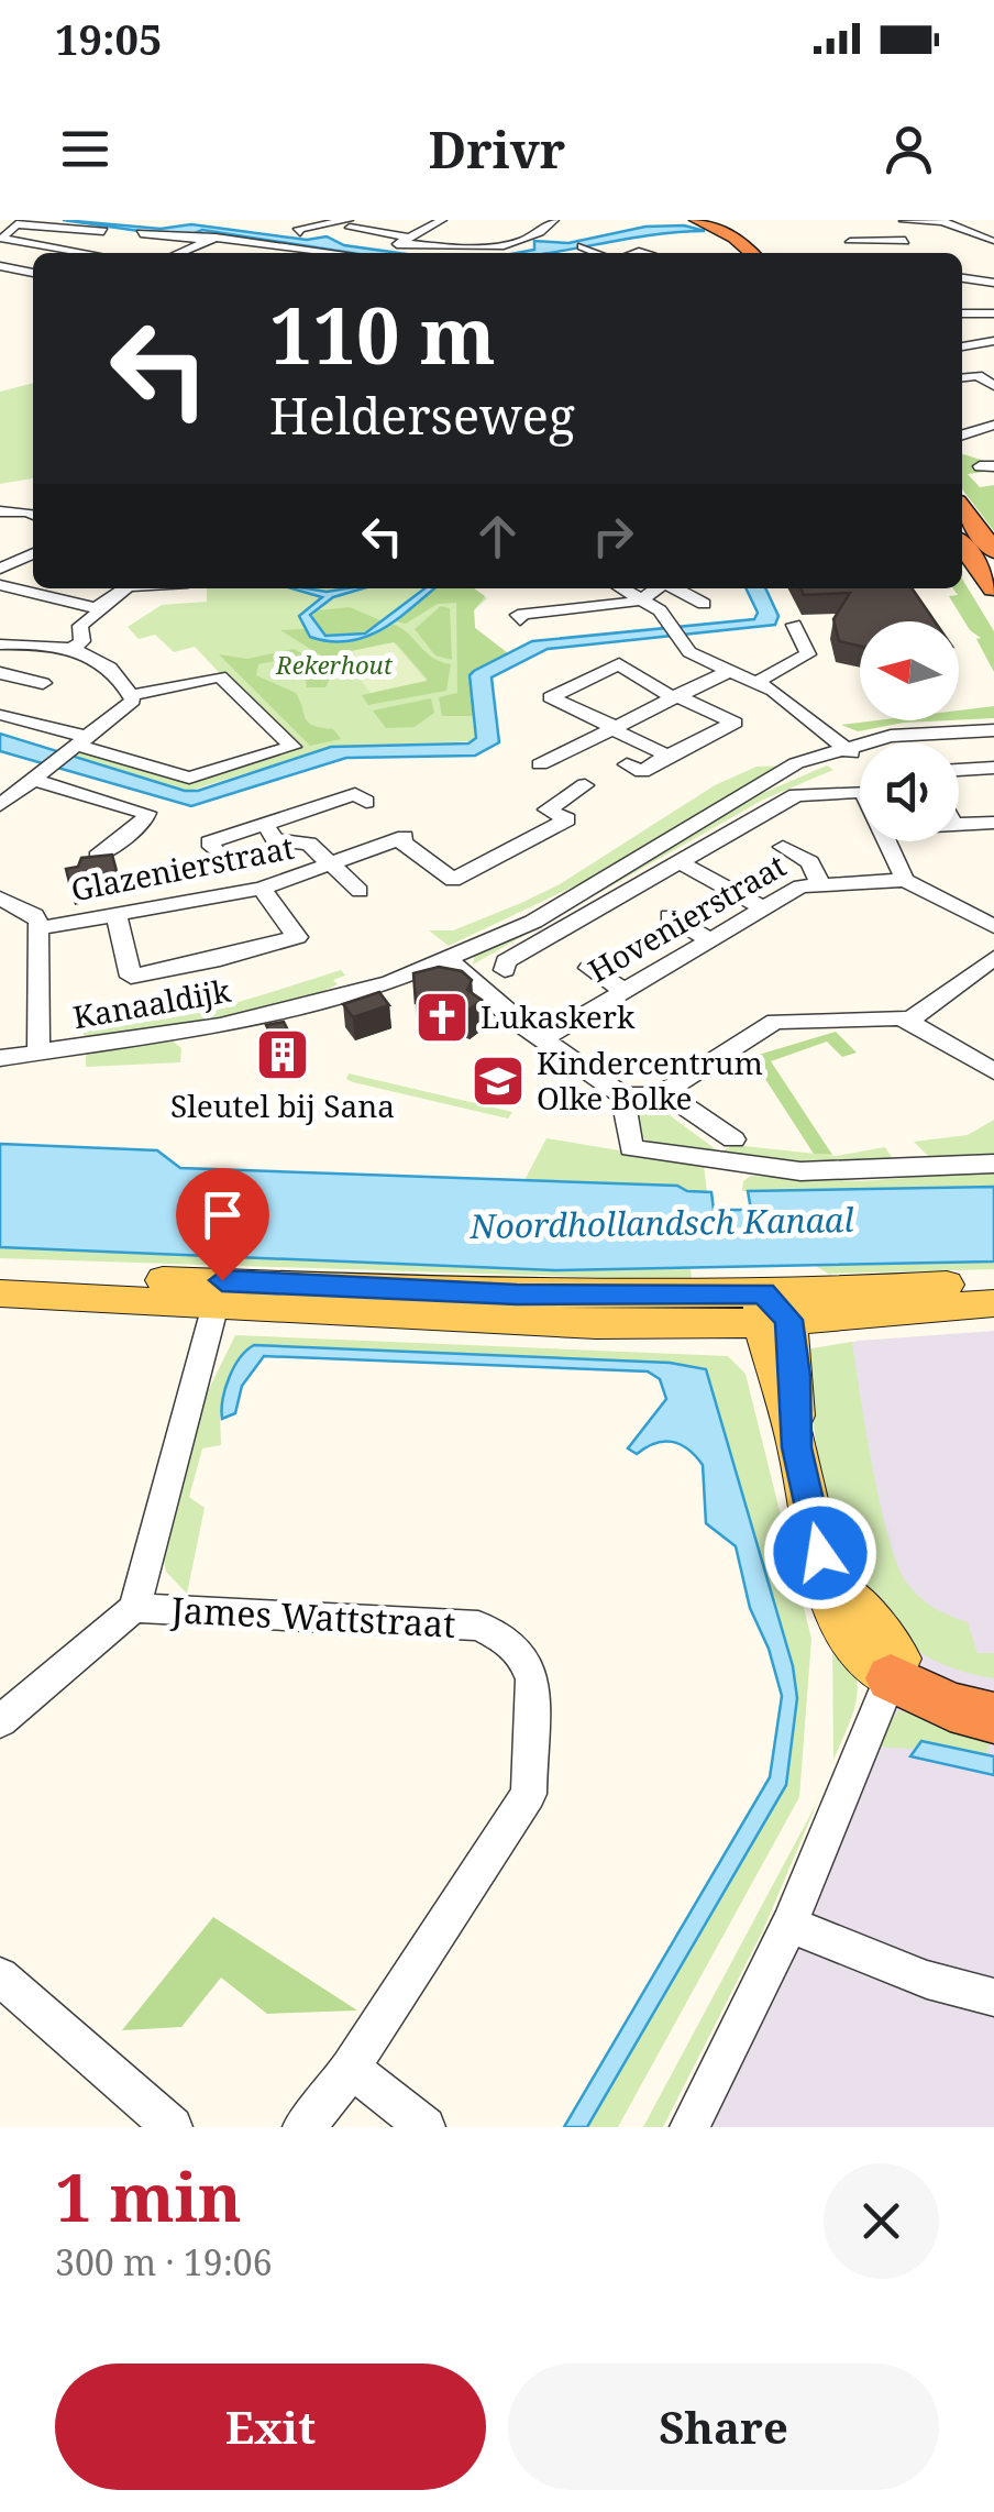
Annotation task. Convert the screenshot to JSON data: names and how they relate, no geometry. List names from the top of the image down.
{
  "streets": {
    "street": [
      "Glazenierstraat",
      "Hovenierstraat",
      "Kanaaldijk",
      "James Wattstraat"
    ]
  },
  "water": ["Noordhollandsch Kanaal"],
  "parks": ["Rekerhout"],
  "places": {
    "church": ["Lukaskerk"],
    "building": ["Sleutel bij Sana"],
    "school or university": ["Kindercentrum Olke Bolke"]
  },
  "north": "left",
  "page": {
    "status": "19:05",
    "header": "Drivr",
    "turn": ["110 m", "Helderseweg"],
    "heading": ["1 min", "300 m · 19:06"],
    "buttons": ["Exit", "Share"]
  }
}
